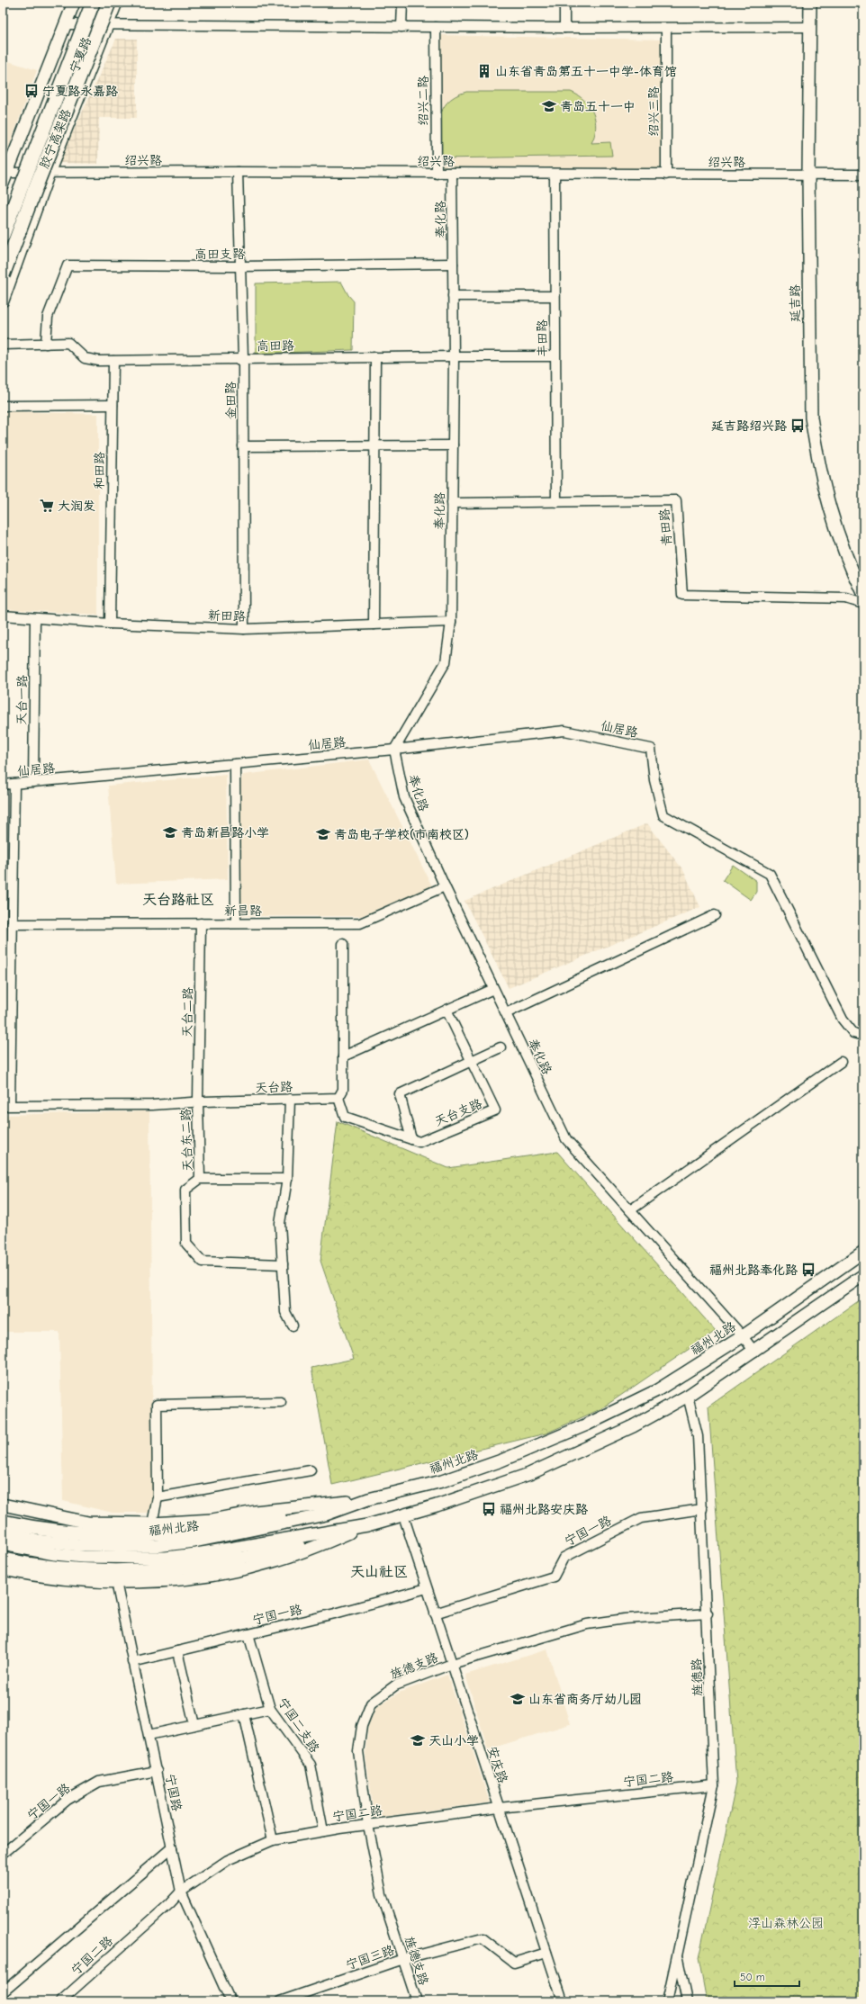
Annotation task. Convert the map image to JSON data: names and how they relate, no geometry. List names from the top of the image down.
{
  "streets": {
    "highway": ["胶宁高架路"],
    "main road": ["宁夏路", "延吉路", "福州北路"],
    "street": [
      "绍兴二路",
      "绍兴三路",
      "绍兴路",
      "奉化路",
      "高田支路",
      "丰田路",
      "高田路",
      "金田路",
      "和田路",
      "青田路",
      "新田路",
      "天台一路",
      "仙居路",
      "新昌路",
      "天台二路",
      "天台路",
      "天台支路",
      "天台东二路",
      "宁国一路",
      "旌德支路",
      "旌德路",
      "宁国二支路",
      "安庆路",
      "宁国二路",
      "宁国路",
      "宁国三路"
    ]
  },
  "crossings": [
    ["宁夏路", "绍兴路"],
    ["绍兴二路", "绍兴路"],
    ["绍兴三路", "绍兴路"],
    ["绍兴路", "奉化路"],
    ["绍兴路", "延吉路"],
    ["绍兴路", "丰田路"],
    ["绍兴路", "金田路"],
    ["奉化路", "高田支路"],
    ["奉化路", "高田路"],
    ["奉化路", "青田路"],
    ["奉化路", "新田路"],
    ["奉化路", "仙居路"],
    ["奉化路", "新昌路"],
    ["奉化路", "福州北路"],
    ["高田支路", "高田路"],
    ["高田支路", "金田路"],
    ["丰田路", "高田路"],
    ["丰田路", "青田路"],
    ["高田路", "金田路"],
    ["高田路", "和田路"],
    ["金田路", "新田路"],
    ["和田路", "新田路"],
    ["新田路", "天台一路"],
    ["天台一路", "仙居路"],
    ["新昌路", "天台二路"],
    ["天台二路", "天台路"],
    ["天台二路", "天台东二路"],
    ["天台路", "天台支路"],
    ["天台路", "天台东二路"],
    ["宁国一路", "旌德路"],
    ["宁国一路", "宁国二支路"],
    ["宁国一路", "安庆路"],
    ["宁国一路", "宁国路"],
    ["旌德支路", "旌德路"],
    ["旌德支路", "安庆路"],
    ["旌德支路", "宁国二路"],
    ["旌德支路", "宁国三路"],
    ["旌德路", "宁国二路"],
    ["宁国二支路", "宁国二路"],
    ["安庆路", "宁国二路"],
    ["安庆路", "宁国三路"],
    ["宁国二路", "宁国路"]
  ],
  "districts": ["天台路社区", "天山社区"],
  "parks": ["浮山森林公园"],
  "places": {
    "building": ["山东省青岛第五十一中学-体育馆"],
    "bus stop": [
      "宁夏路永嘉路",
      "延吉路绍兴路",
      "福州北路奉化路",
      "福州北路安庆路"
    ],
    "school or university": [
      "青岛五十一中",
      "青岛新昌路小学",
      "青岛电子学校(市南校区)",
      "山东省商务厅幼儿园",
      "天山小学"
    ],
    "supermarket": ["大润发"]
  },
  "scale_bar": "50 m"
}
